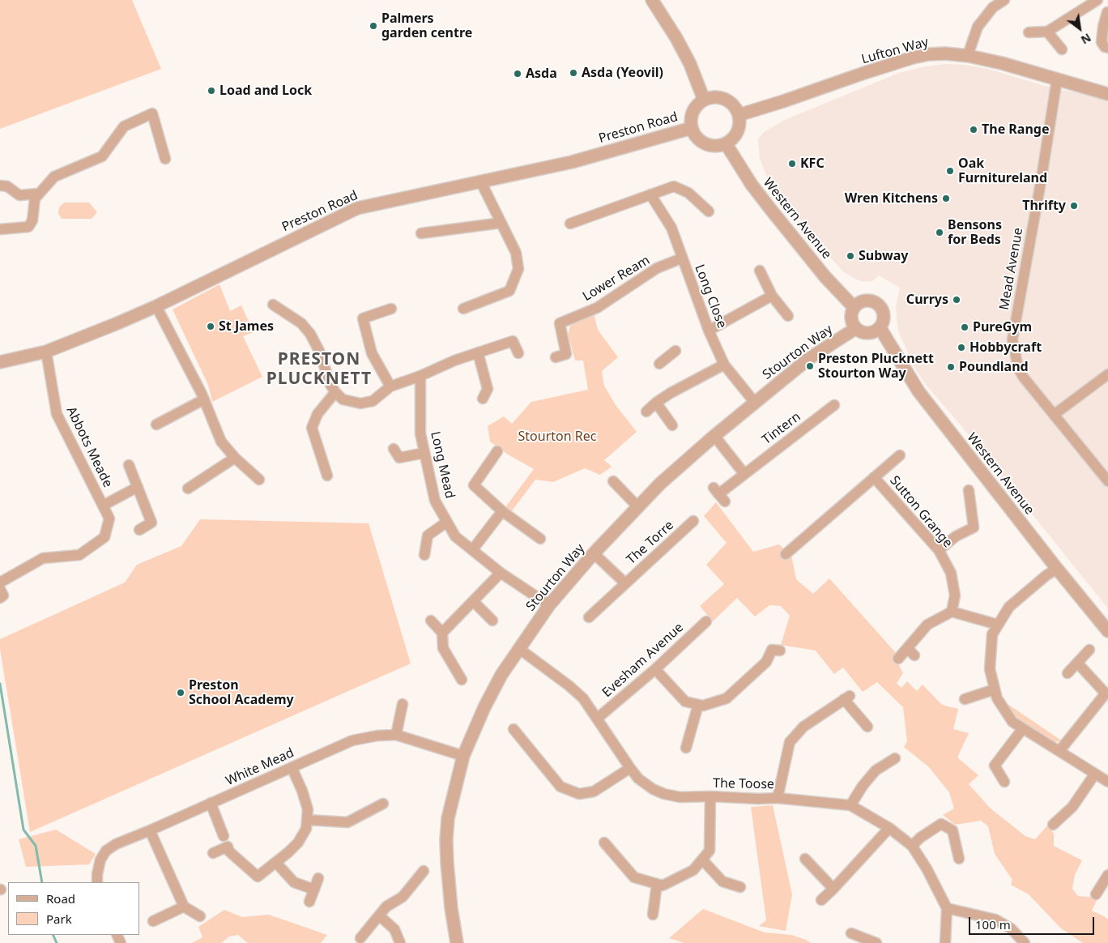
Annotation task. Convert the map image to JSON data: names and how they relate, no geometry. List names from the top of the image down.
{
  "streets": {
    "street": [
      "Lufton Way",
      "Preston Road",
      "Western Avenue",
      "Mead Avenue",
      "Lower Ream",
      "Long Close",
      "Stourton Way",
      "Tintern",
      "Abbots Meade",
      "Long Mead",
      "Sutton Grange",
      "The Torre",
      "Evesham Avenue",
      "White Mead",
      "The Toose"
    ]
  },
  "crossings": [
    ["Lufton Way", "Preston Road"],
    ["Lufton Way", "Western Avenue"],
    ["Lufton Way", "Mead Avenue"],
    ["Preston Road", "Western Avenue"],
    ["Preston Road", "Abbots Meade"],
    ["Western Avenue", "Stourton Way"],
    ["Lower Ream", "Long Close"],
    ["Long Close", "Stourton Way"],
    ["Stourton Way", "Long Mead"],
    ["Stourton Way", "The Torre"],
    ["Stourton Way", "White Mead"],
    ["Stourton Way", "The Toose"],
    ["Evesham Avenue", "The Toose"]
  ],
  "districts": ["PRESTON PLUCKNETT"],
  "parks": ["Stourton Rec"],
  "places": [
    "Palmers garden centre",
    "Asda (Yeovil)",
    "Asda",
    "Load and Lock",
    "The Range",
    "KFC",
    "Oak Furnitureland",
    "Wren Kitchens",
    "Thrifty",
    "Bensons for Beds",
    "Subway",
    "Currys",
    "St James",
    "PureGym",
    "Hobbycraft",
    "Preston Plucknett Stourton Way",
    "Poundland",
    "Preston School Academy"
  ],
  "legend": ["Road", "Park"],
  "scale_bar": "100 m",
  "north": "bottom right"
}
